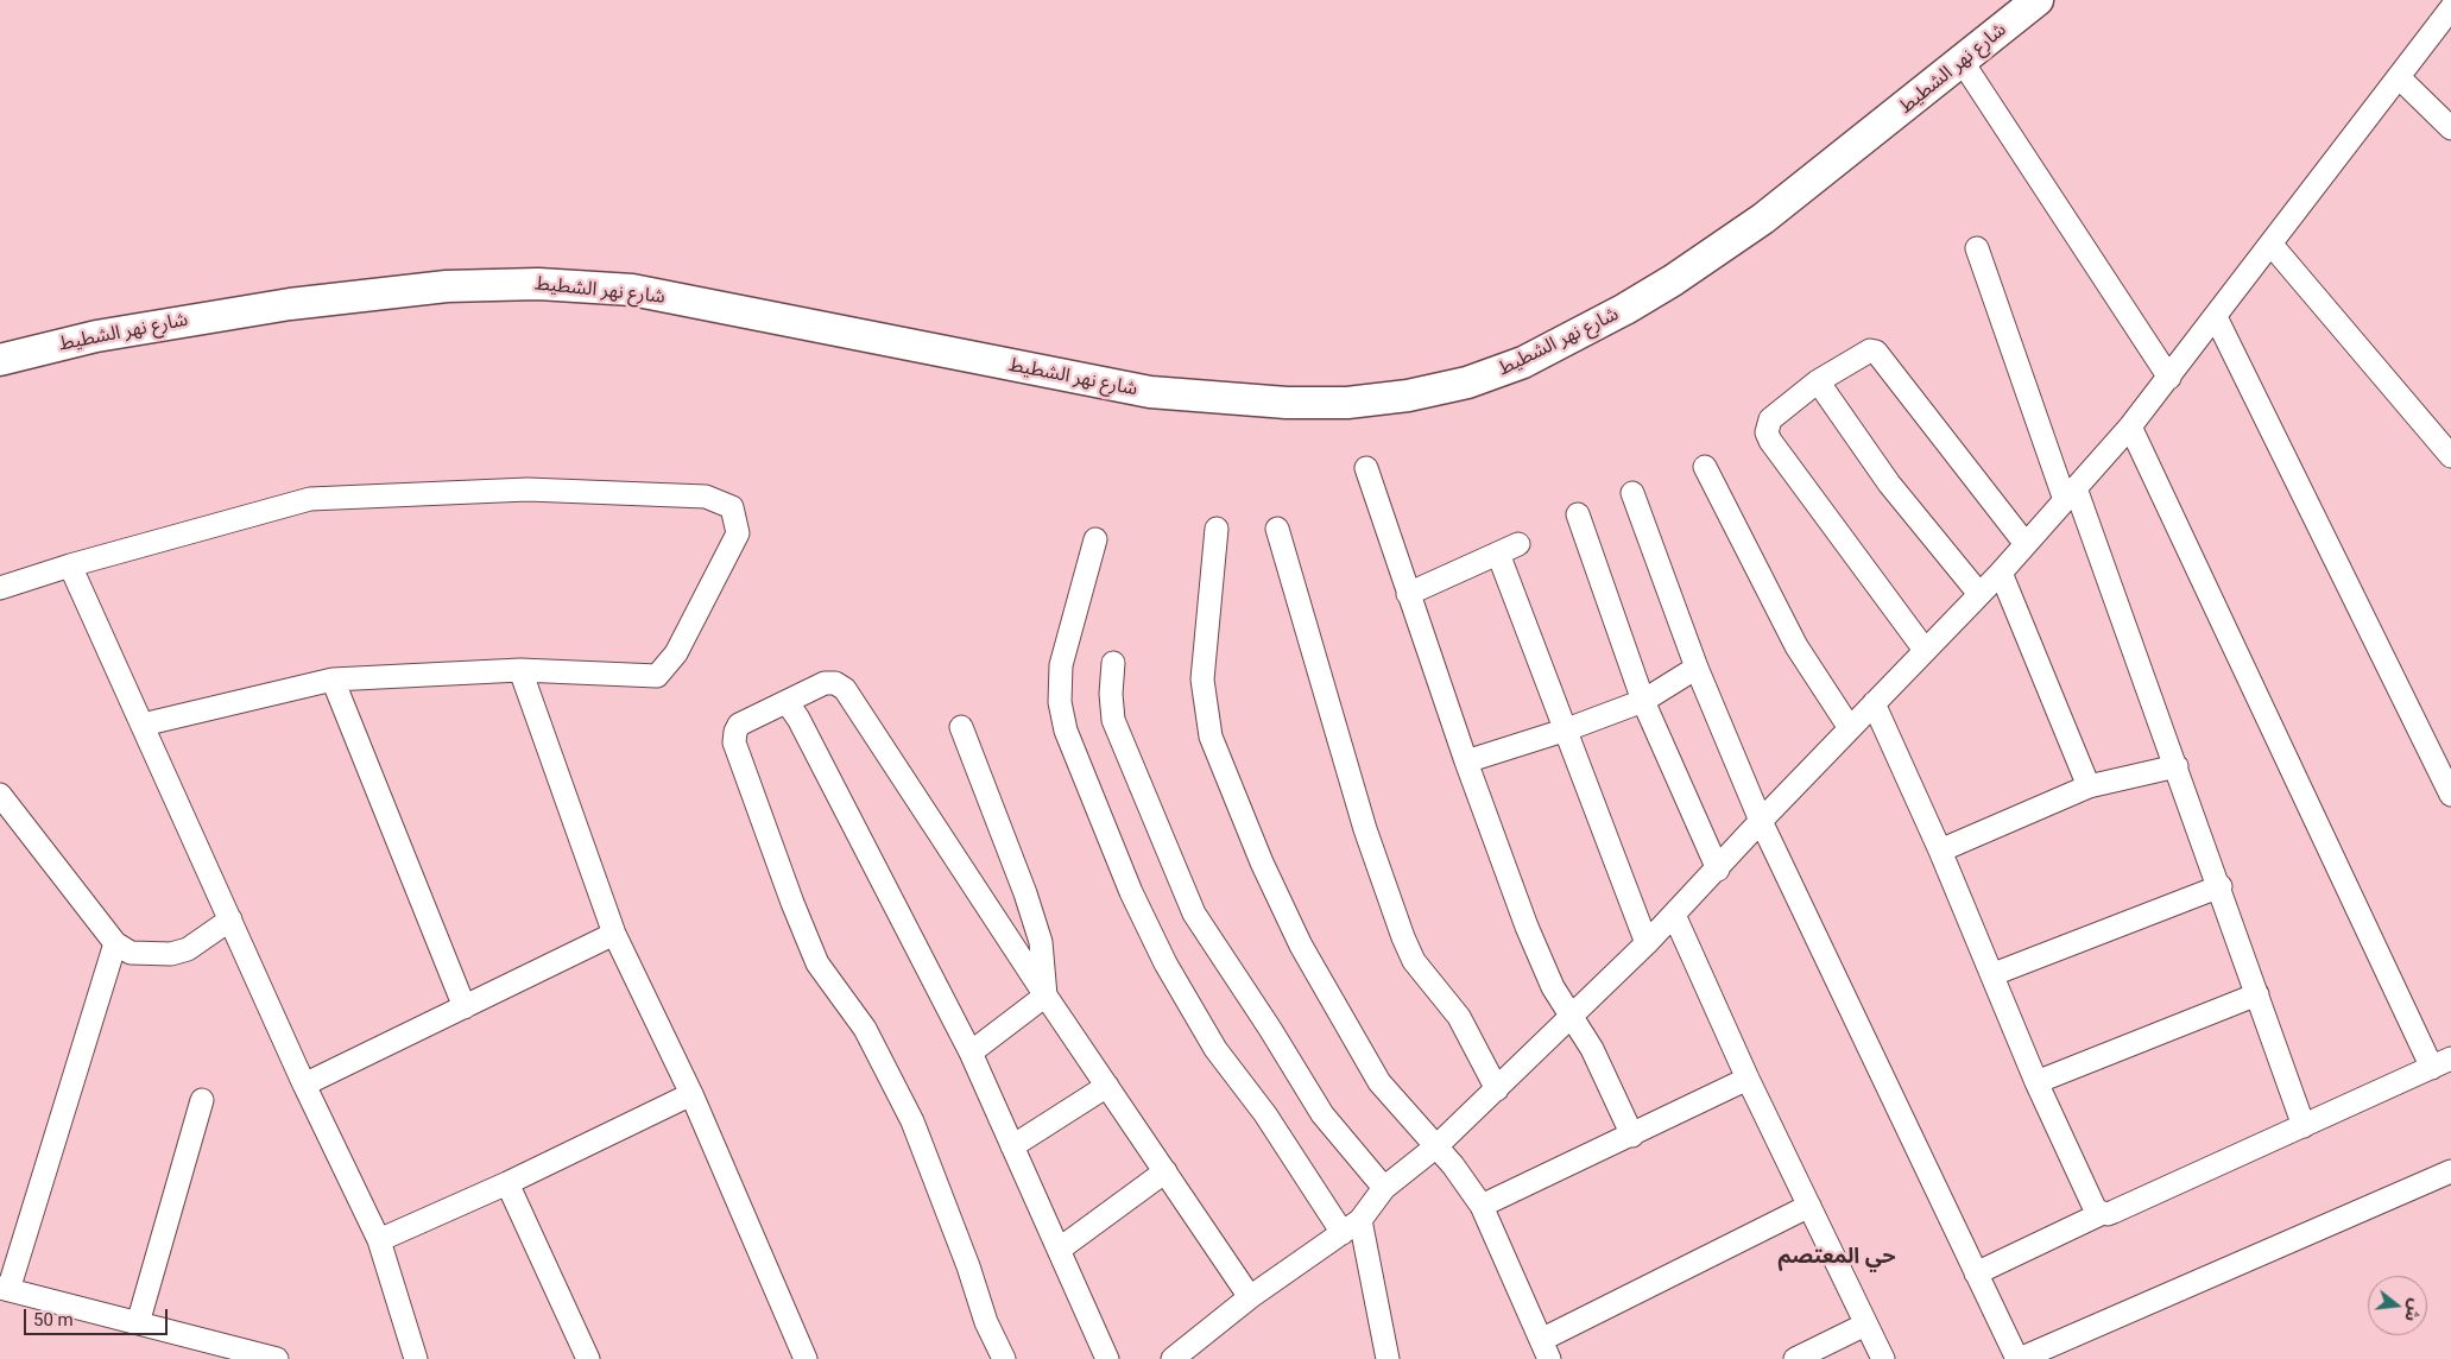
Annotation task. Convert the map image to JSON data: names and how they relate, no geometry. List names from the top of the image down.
{
  "streets": {
    "main road": ["شارع نهر الشطيط"]
  },
  "districts": ["حي المعتصم"],
  "scale_bar": "50 m",
  "north": "right"
}
